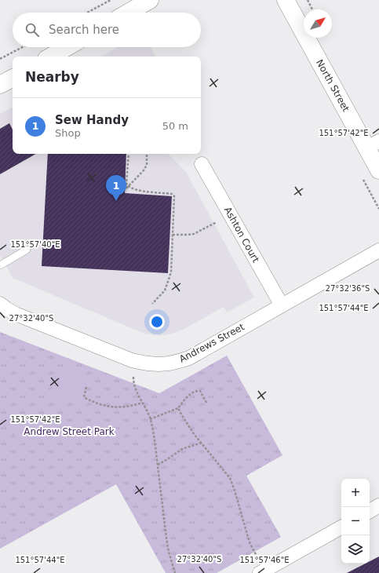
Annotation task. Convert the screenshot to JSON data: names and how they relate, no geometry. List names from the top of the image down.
{
  "streets": {
    "street": ["North Street", "Ashton Court", "Andrews Street"]
  },
  "crossings": [
    ["Ashton Court", "Andrews Street"]
  ],
  "parks": ["Andrew Street Park"],
  "north": "top right",
  "page": {
    "search": "Search here",
    "heading": "Nearby",
    "list": [
      {
        "mark": "1",
        "name": "Sew Handy",
        "note": "Shop",
        "value": "50 m"
      }
    ],
    "pins": "1",
    "map_buttons": ["+", "−"]
  },
  "coordinates": [
    "151°57'42\"E",
    "151°57'40\"E",
    "27°32'36\"S",
    "151°57'44\"E",
    "27°32'40\"S",
    "151°57'46\"E"
  ]
}
